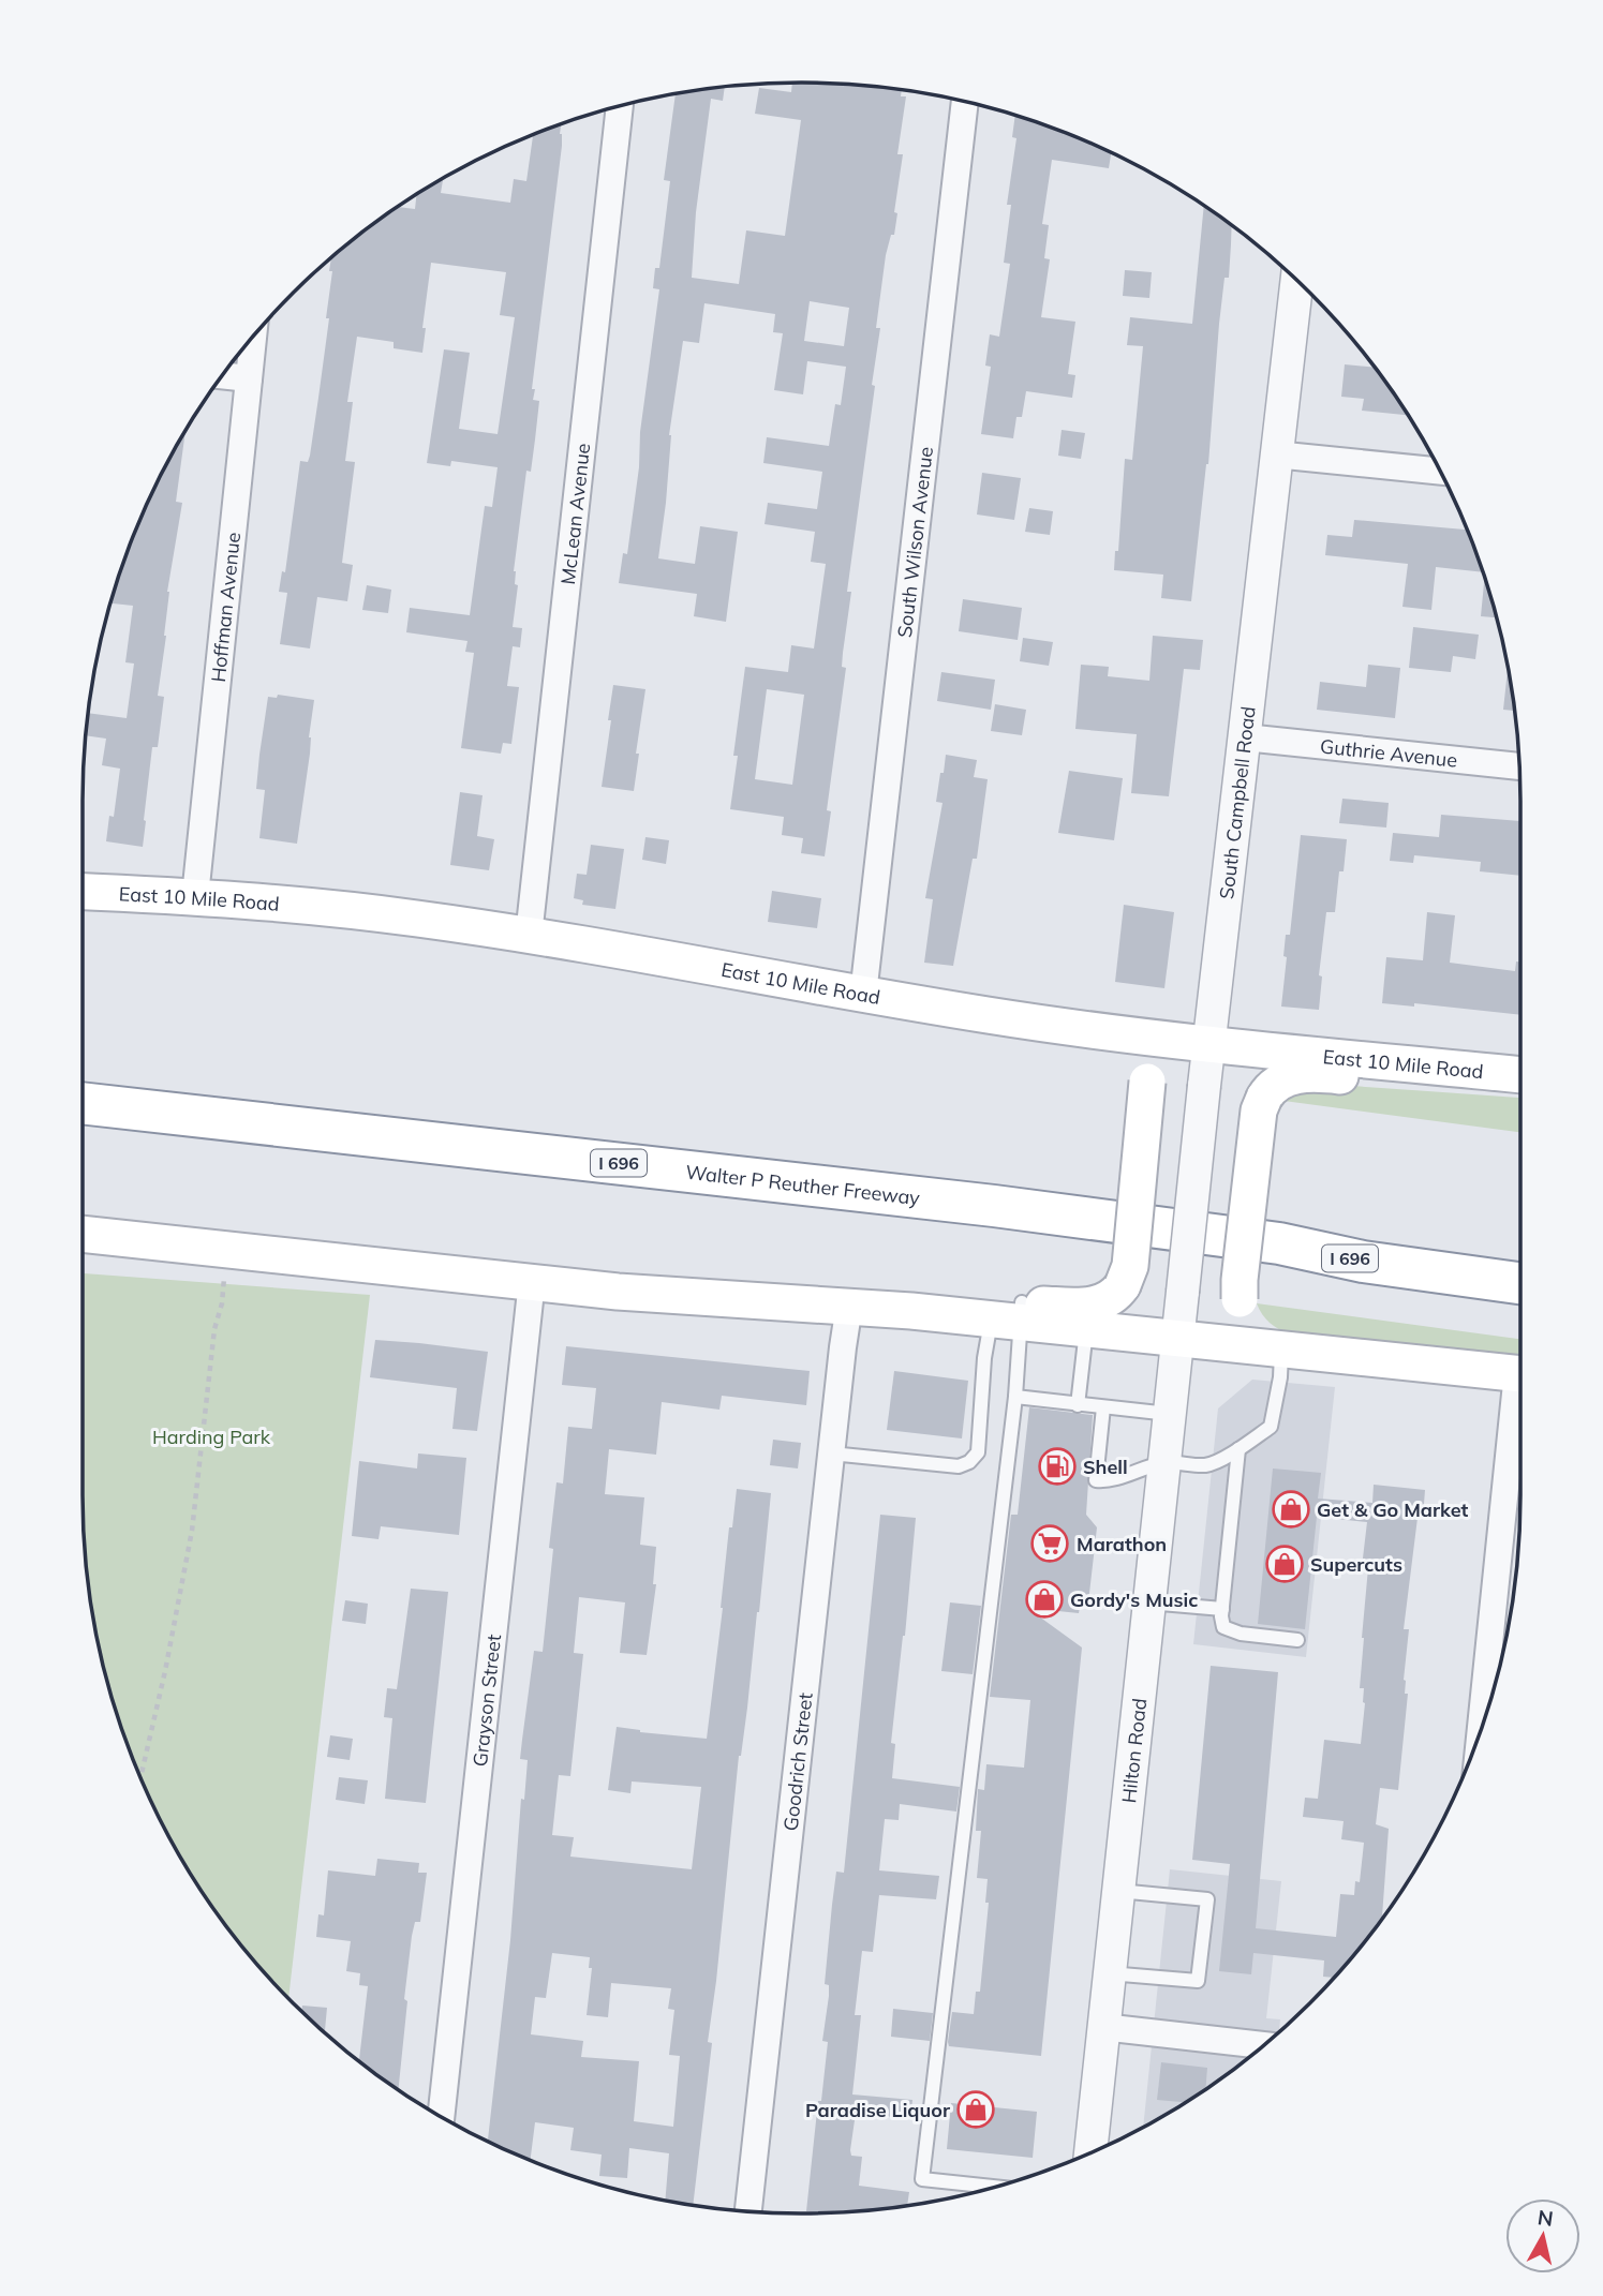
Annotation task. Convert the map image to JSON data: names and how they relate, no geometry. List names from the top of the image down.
{
  "streets": {
    "highway": ["I 696", "Walter P Reuther Freeway"],
    "main road": ["East 10 Mile Road"],
    "street": [
      "McLean Avenue",
      "South Wilson Avenue",
      "Hoffman Avenue",
      "Guthrie Avenue",
      "South Campbell Road",
      "Grayson Street",
      "Hilton Road",
      "Goodrich Street"
    ]
  },
  "crossings": [
    ["McLean Avenue", "East 10 Mile Road"],
    ["South Wilson Avenue", "East 10 Mile Road"],
    ["Hoffman Avenue", "East 10 Mile Road"],
    ["Guthrie Avenue", "South Campbell Road"],
    ["South Campbell Road", "East 10 Mile Road"],
    ["South Campbell Road", "Hilton Road"]
  ],
  "parks": ["Harding Park"],
  "places": {
    "fuel station": ["Shell"],
    "shop": [
      "Get & Go Market",
      "Supercuts",
      "Gordy's Music",
      "Paradise Liquor"
    ],
    "supermarket": ["Marathon"]
  },
  "north": "top"
}
